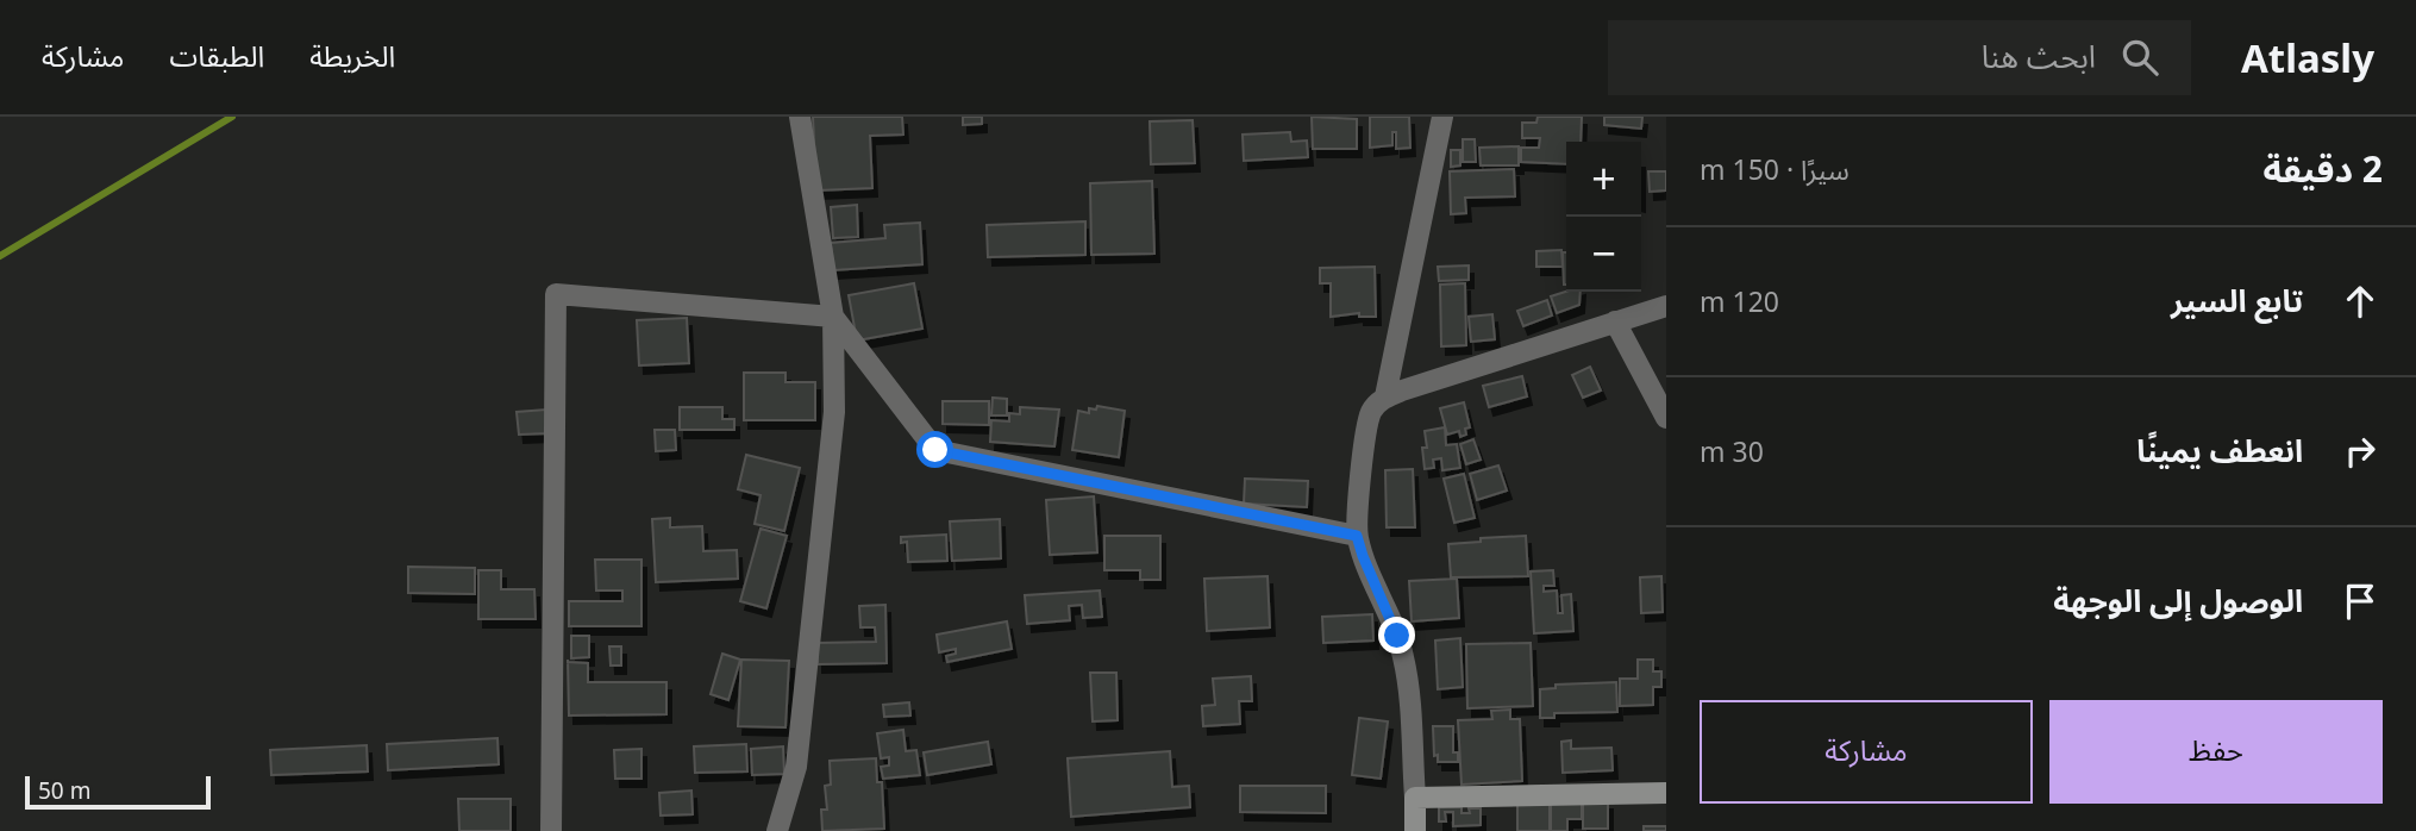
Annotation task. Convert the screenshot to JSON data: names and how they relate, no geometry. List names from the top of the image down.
{
  "scale_bar": "50 m",
  "page": {
    "header": "Atlasly",
    "search": "ابحث هنا",
    "nav": ["الخريطة", "الطبقات", "مشاركة"],
    "heading": ["2 دقيقة", "سيرًا · 150 m"],
    "map_buttons": ["+", "−"],
    "list": [
      ["تابع السير", "120 m"],
      ["انعطف يمينًا", "30 m"],
      "الوصول إلى الوجهة"
    ],
    "buttons": ["حفظ", "مشاركة"],
    "scale": "50 m"
  }
}
